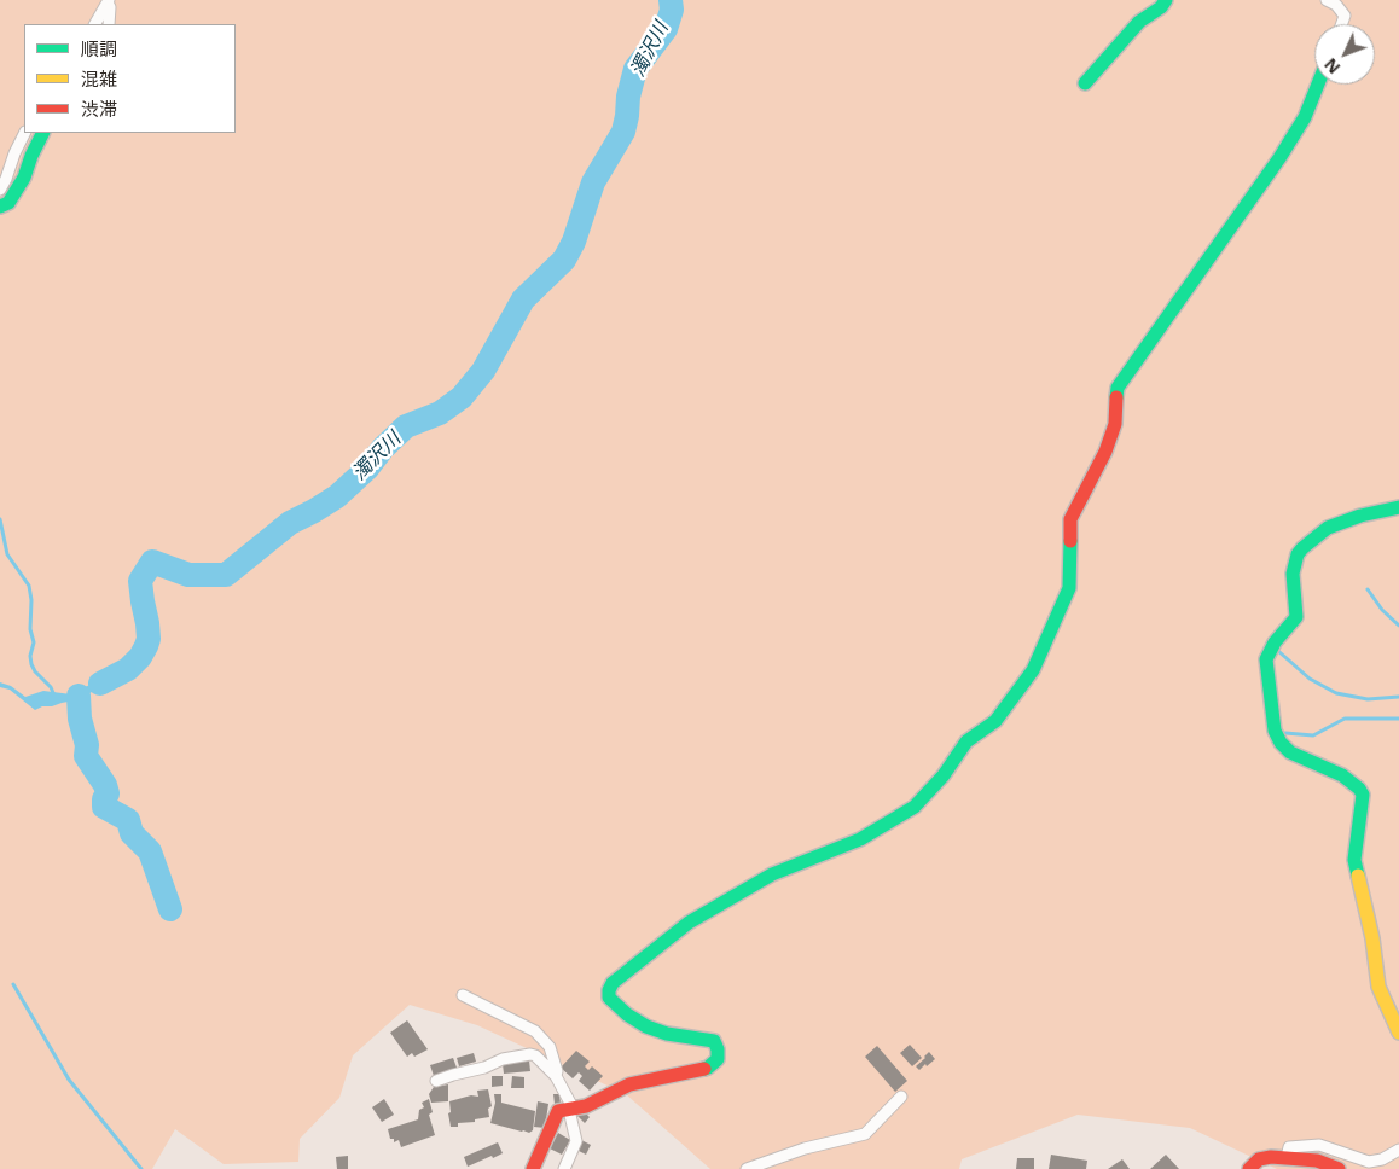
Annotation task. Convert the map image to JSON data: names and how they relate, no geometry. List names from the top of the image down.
{
  "water": ["濁沢川"],
  "legend": ["順調", "混雑", "渋滞"],
  "north": "bottom left"
}
